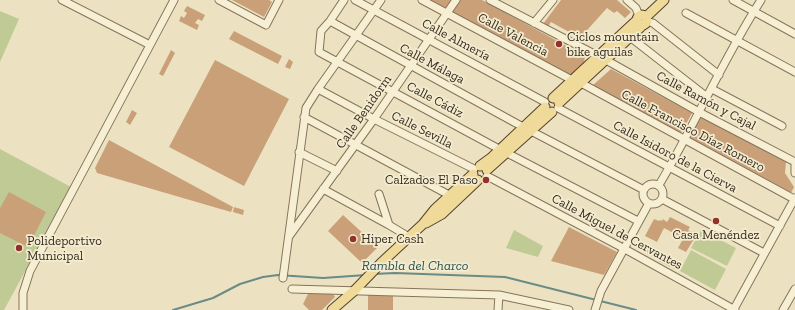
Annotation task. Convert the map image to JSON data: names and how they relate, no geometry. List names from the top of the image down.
{
  "streets": {
    "street": [
      "Calle Valencia",
      "Calle Almería",
      "Calle Málaga",
      "Calle Cádiz",
      "Calle Ramón y Cajal",
      "Calle Benidorm",
      "Calle Sevilla",
      "Calle Francisco Díaz Romero",
      "Calle Isidoro de la Cierva",
      "Calle Miguel de Cervantes"
    ]
  },
  "crossings": [
    ["Calle Valencia", "Calle Benidorm"],
    ["Calle Valencia", "Calle Francisco Díaz Romero"],
    ["Calle Almería", "Calle Benidorm"],
    ["Calle Almería", "Calle Isidoro de la Cierva"],
    ["Calle Málaga", "Calle Cádiz"],
    ["Calle Málaga", "Calle Benidorm"],
    ["Calle Cádiz", "Calle Benidorm"],
    ["Calle Benidorm", "Calle Sevilla"],
    ["Calle Sevilla", "Calle Miguel de Cervantes"]
  ],
  "water": ["Rambla del Charco"],
  "places": [
    "Ciclos mountain bike aguilas",
    "Calzados El Paso",
    "Casa Menéndez",
    "Hiper Cash",
    "Polideportivo Municipal"
  ]
}
